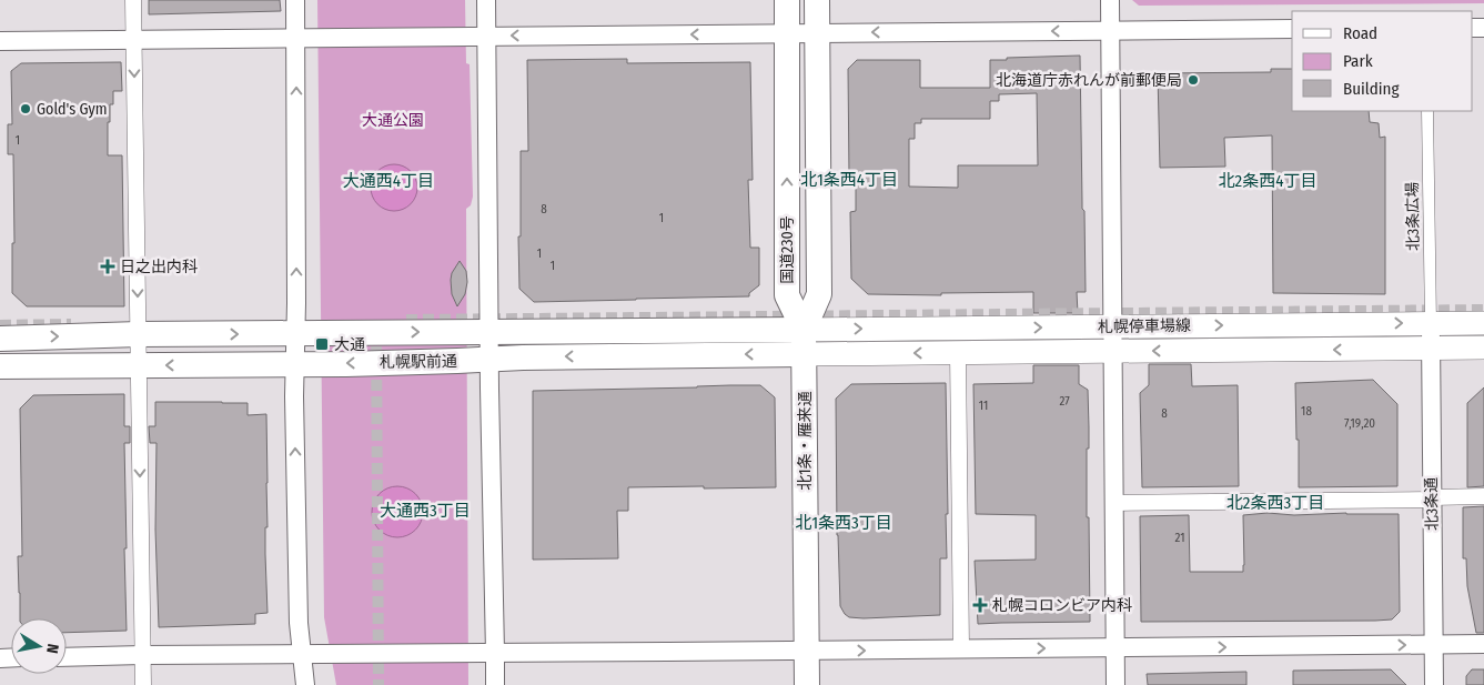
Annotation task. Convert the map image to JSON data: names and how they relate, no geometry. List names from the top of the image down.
{
  "streets": {
    "highway": ["国道230号", "札幌駅前通", "北1条・雁来通"],
    "main road": ["札幌停車場線"],
    "street": ["北3条広場", "北3条通"]
  },
  "crossings": [
    ["北3条広場", "札幌停車場線"],
    ["北3条広場", "北3条通"],
    ["国道230号", "札幌停車場線"],
    ["国道230号", "札幌駅前通"],
    ["国道230号", "北1条・雁来通"],
    ["札幌停車場線", "札幌駅前通"],
    ["札幌停車場線", "北1条・雁来通"],
    ["札幌停車場線", "北3条通"],
    ["札幌駅前通", "北1条・雁来通"]
  ],
  "districts": [
    "北1条西4丁目",
    "大通西4丁目",
    "北2条西4丁目",
    "北2条西3丁目",
    "大通西3丁目",
    "北1条西3丁目"
  ],
  "parks": ["大通公園"],
  "places": {
    "other": ["北海道庁赤れんが前郵便局", "Gold's Gym"],
    "health": ["日之出内科", "札幌コロンビア内科"],
    "transit": ["大通"]
  },
  "house_numbers": [
    "1",
    "8",
    "1",
    "1",
    "1",
    "27",
    "11",
    "18",
    "8",
    "7,19,20",
    "21"
  ],
  "legend": ["Road", "Park", "Building"],
  "north": "right"
}
